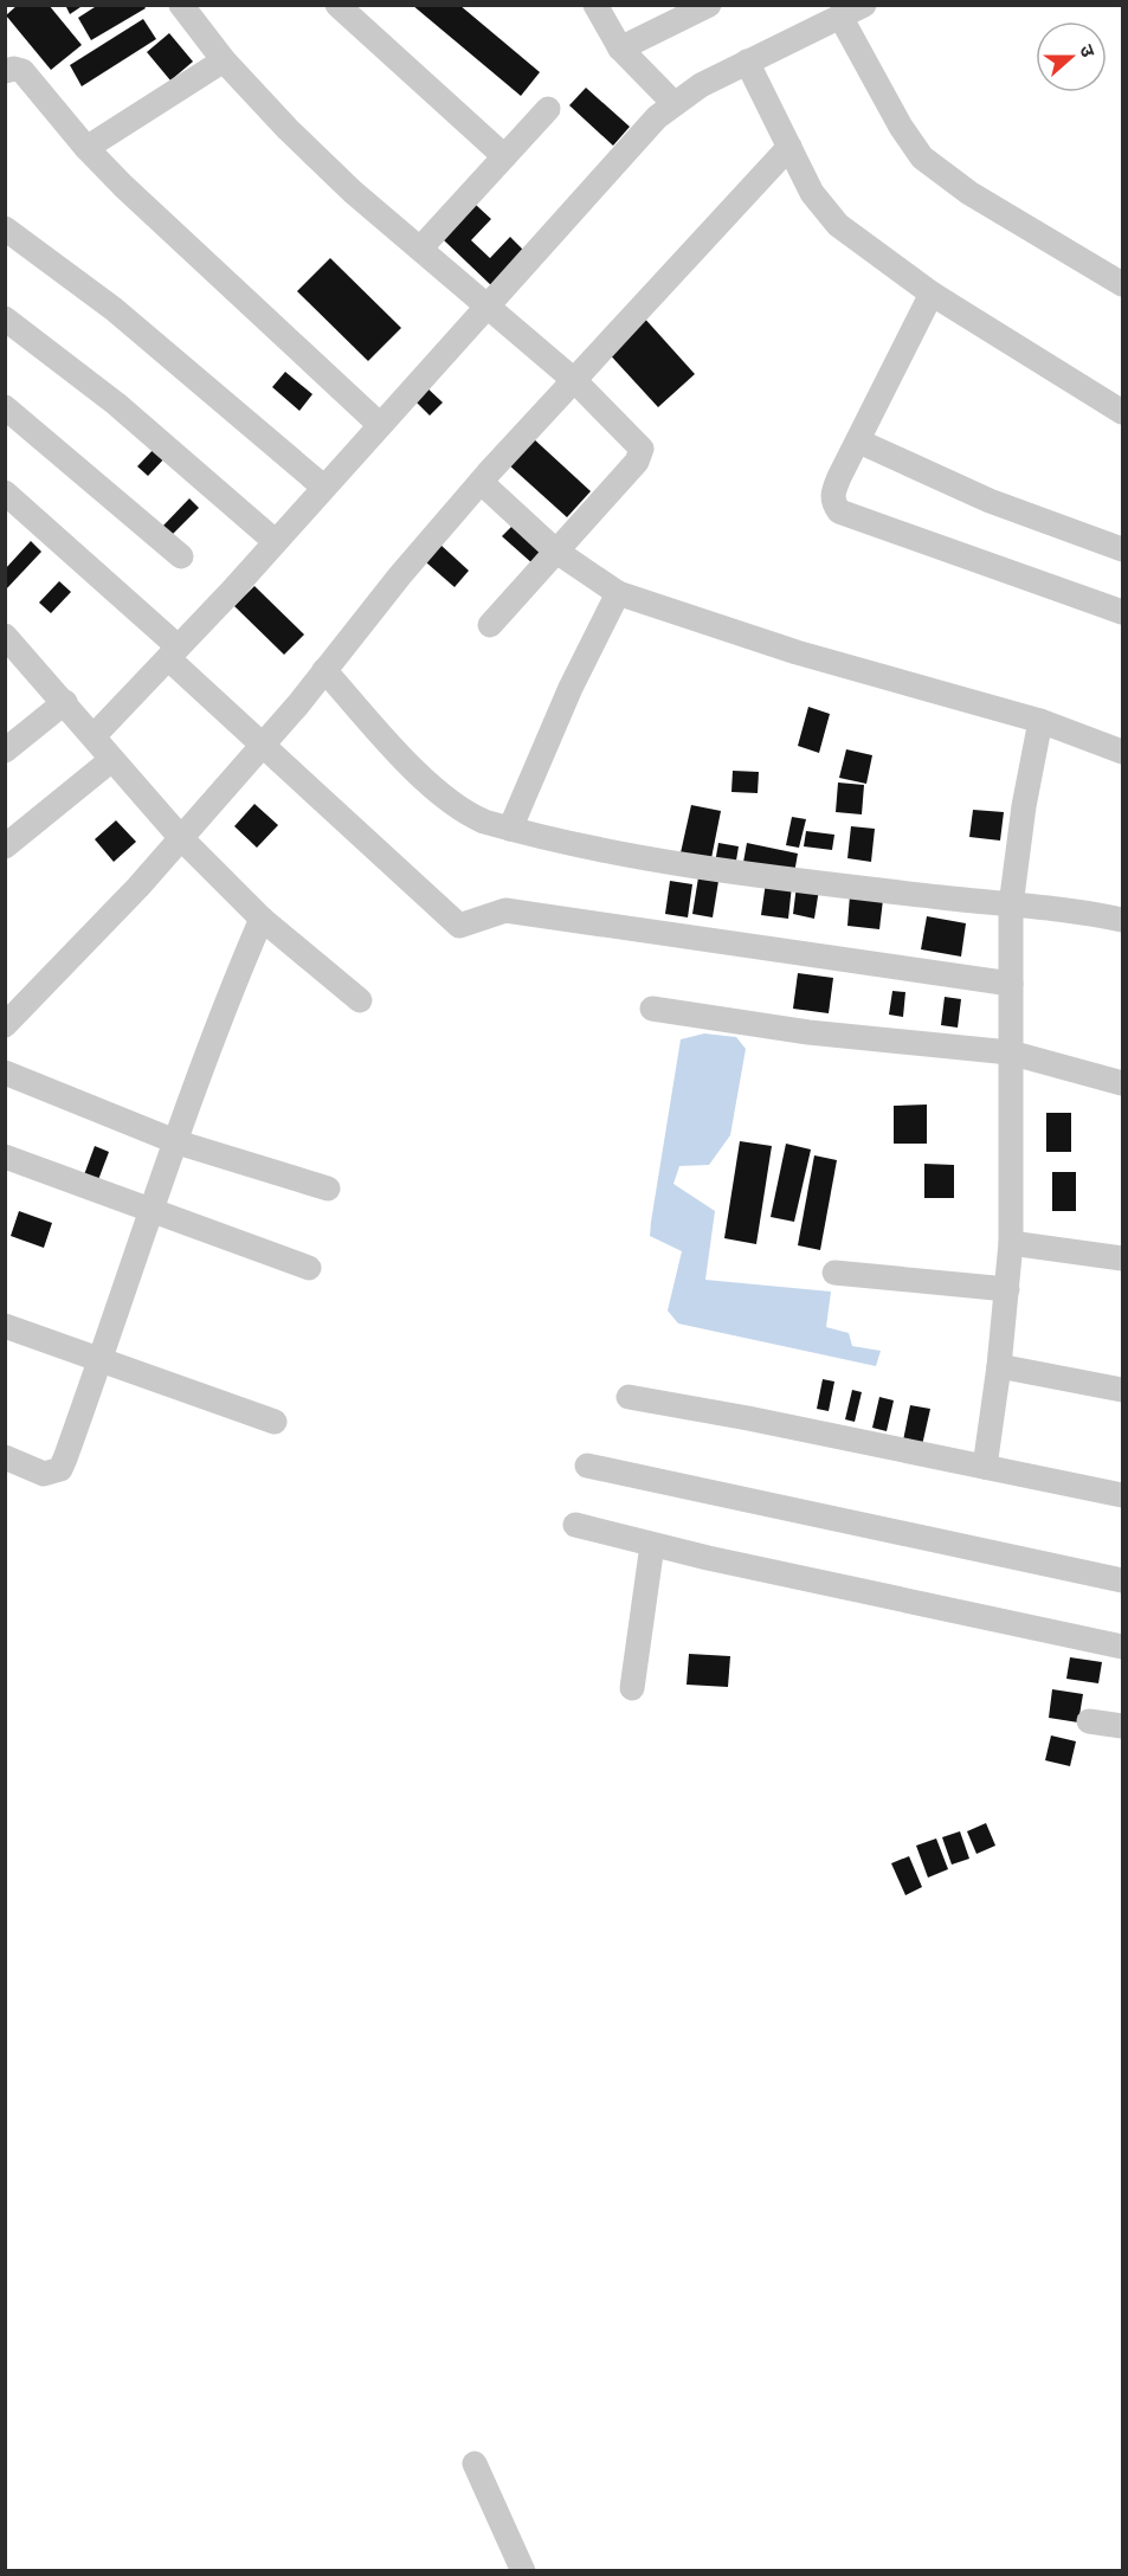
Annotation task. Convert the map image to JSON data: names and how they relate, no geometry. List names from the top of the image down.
{
  "north": "right"
}
